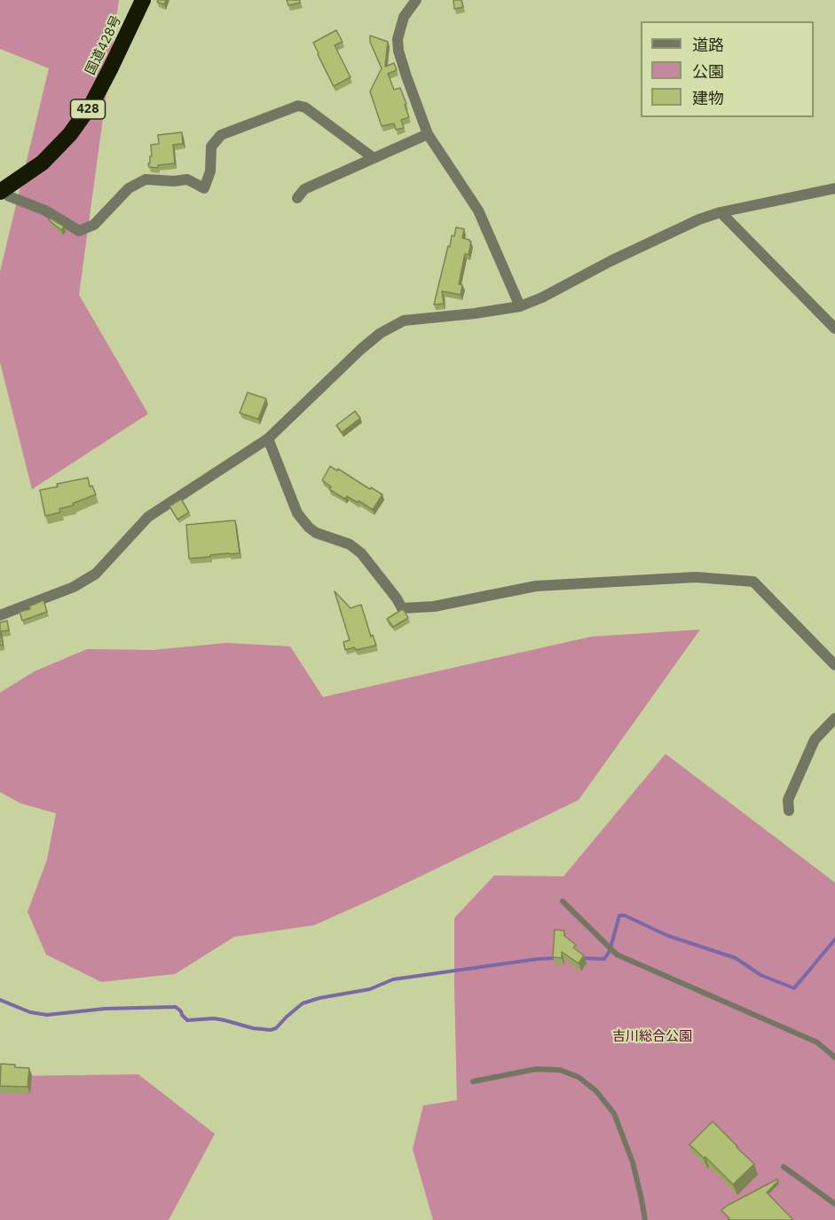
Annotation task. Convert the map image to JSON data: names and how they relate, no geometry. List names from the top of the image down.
{
  "streets": {
    "highway": ["国道428号", "428"]
  },
  "parks": ["吉川総合公園"],
  "legend": ["道路", "公園", "建物"]
}
